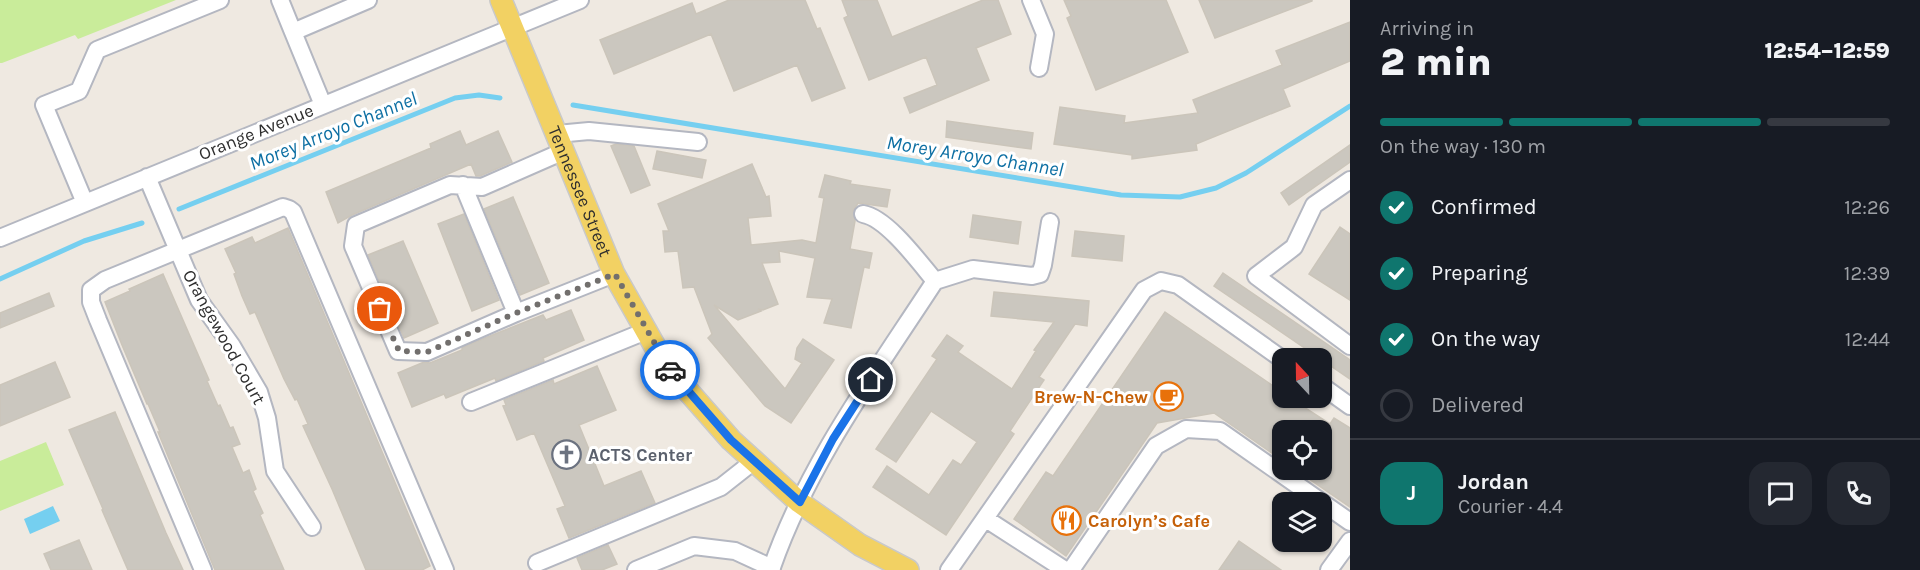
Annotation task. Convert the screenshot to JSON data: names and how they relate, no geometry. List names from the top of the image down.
{
  "streets": {
    "main road": ["Tennessee Street"],
    "street": ["Orange Avenue", "Orangewood Court"]
  },
  "crossings": [
    ["Orange Avenue", "Tennessee Street"],
    ["Orange Avenue", "Orangewood Court"]
  ],
  "water": ["Morey Arroyo Channel"],
  "places": {
    "cafe": ["Brew-N-Chew"],
    "church": ["ACTS Center"],
    "restaurant": ["Carolyn’s Cafe"]
  },
  "north": "top",
  "page": {
    "heading": ["2 min", "Arriving in", "12:54–12:59"],
    "panel": ["Jordan", "Courier · 4.4"],
    "bar": "On the way · 130 m",
    "list": [
      ["Confirmed", "12:26"],
      ["Preparing", "12:39"],
      ["On the way", "12:44"],
      "Delivered"
    ],
    "round": "J"
  }
}
